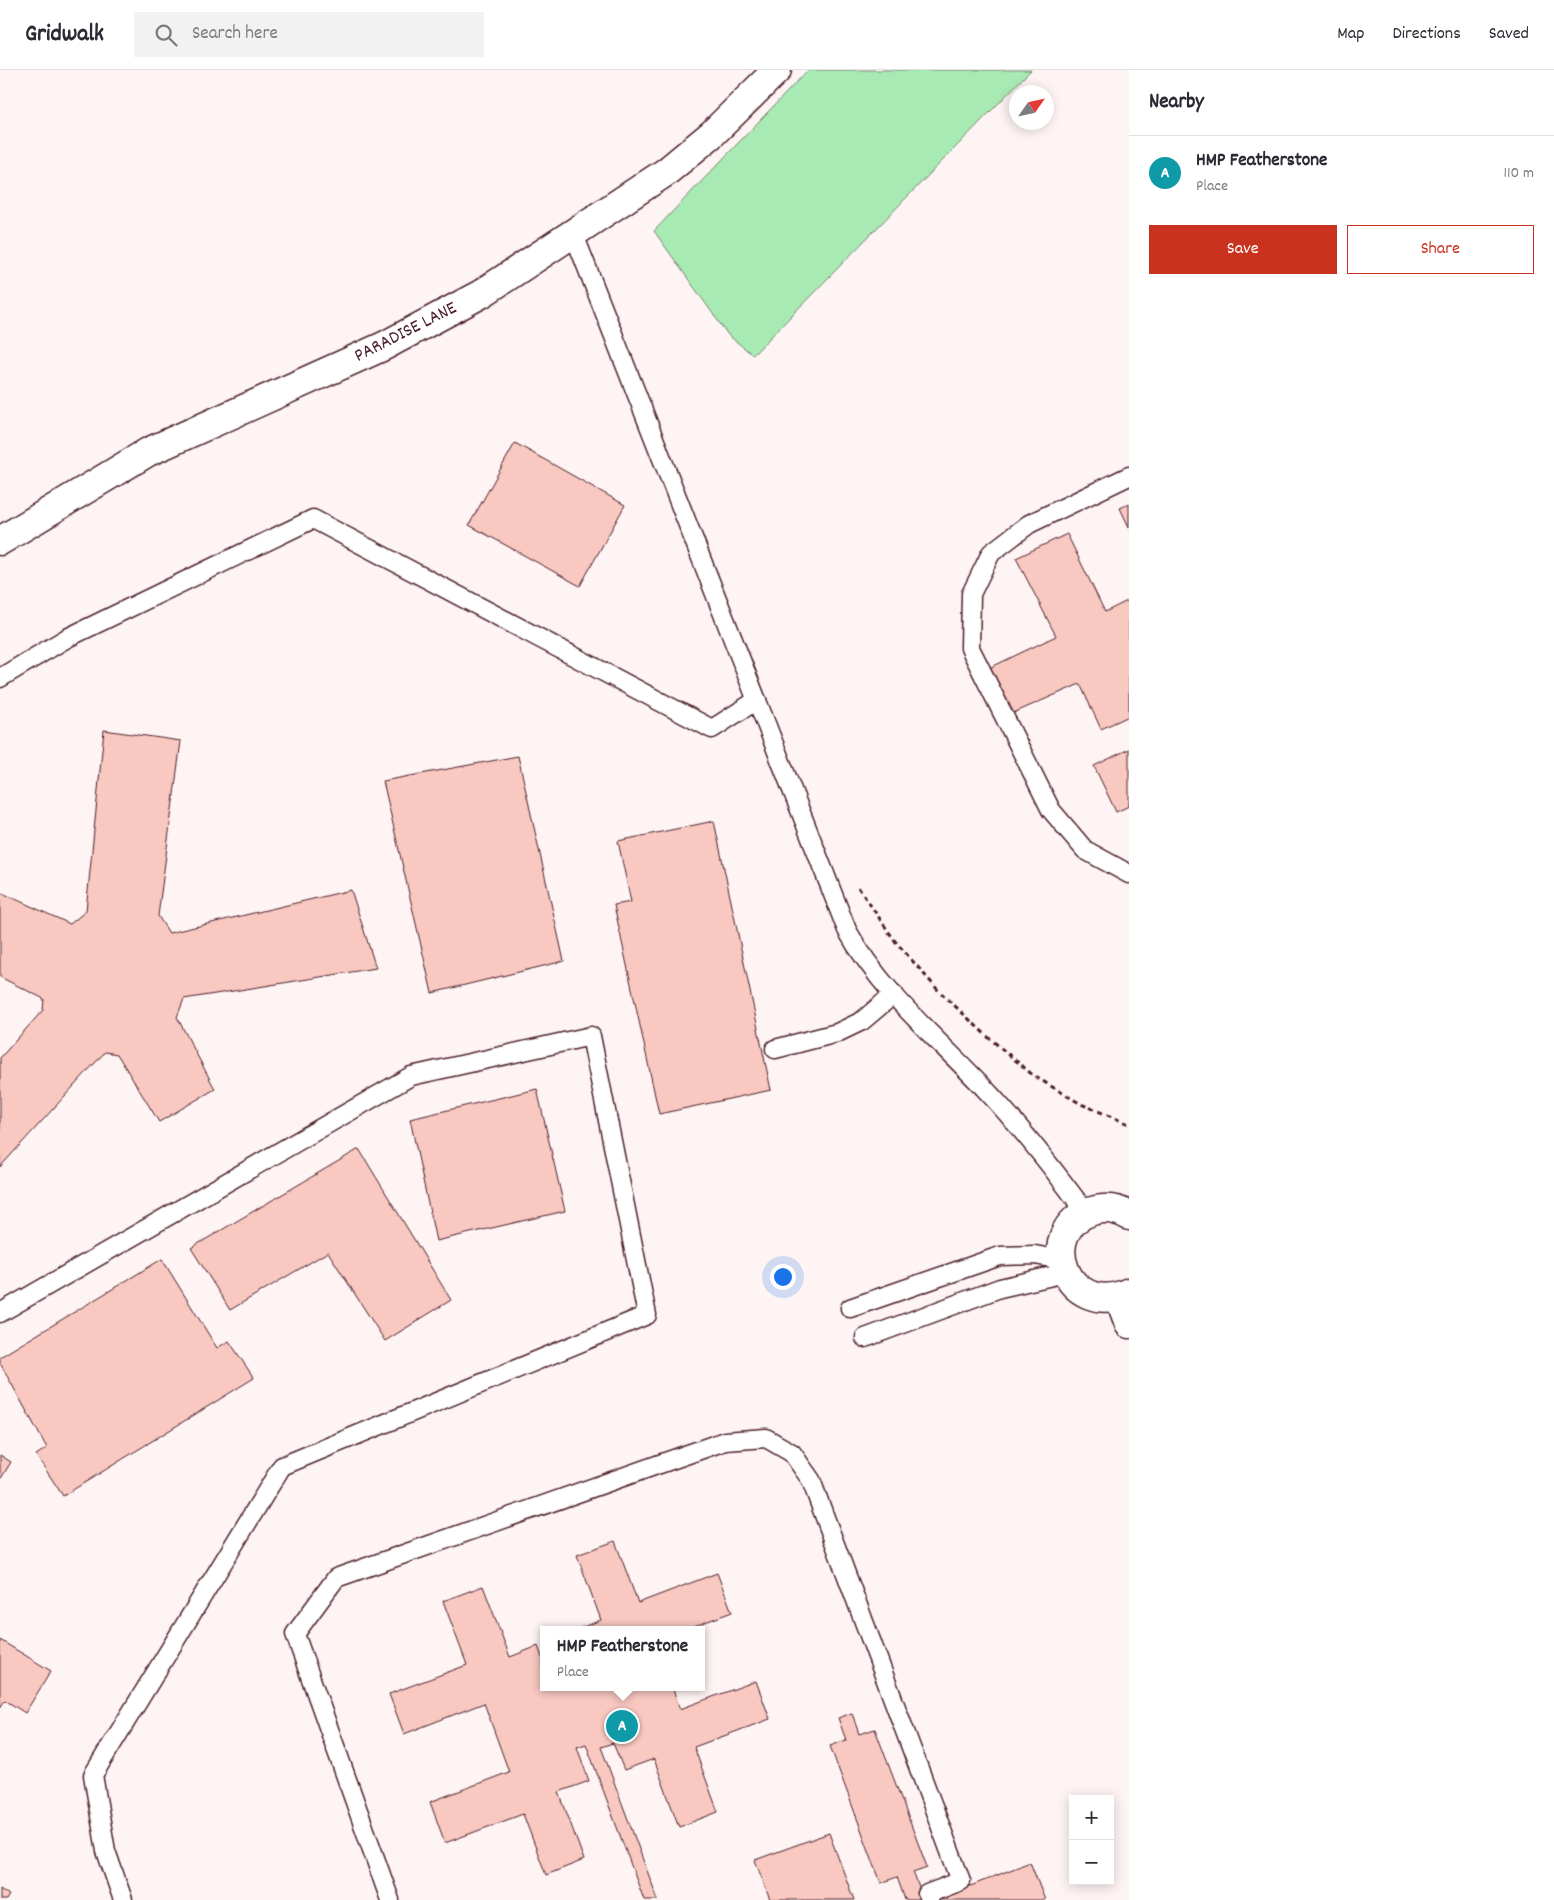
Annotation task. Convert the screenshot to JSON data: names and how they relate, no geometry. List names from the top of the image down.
{
  "streets": {
    "street": ["PARADISE LANE"]
  },
  "north": "top right",
  "page": {
    "header": "Gridwalk",
    "search": "Search here",
    "nav": ["Map", "Directions", "Saved"],
    "heading": "Nearby",
    "list": [
      {
        "mark": "A",
        "name": "HMP Featherstone",
        "note": "Place",
        "value": "110 m"
      }
    ],
    "buttons": ["Save", "Share"],
    "popup": ["HMP Featherstone", "Place"],
    "pins": "A",
    "map_buttons": ["+", "−"]
  }
}
